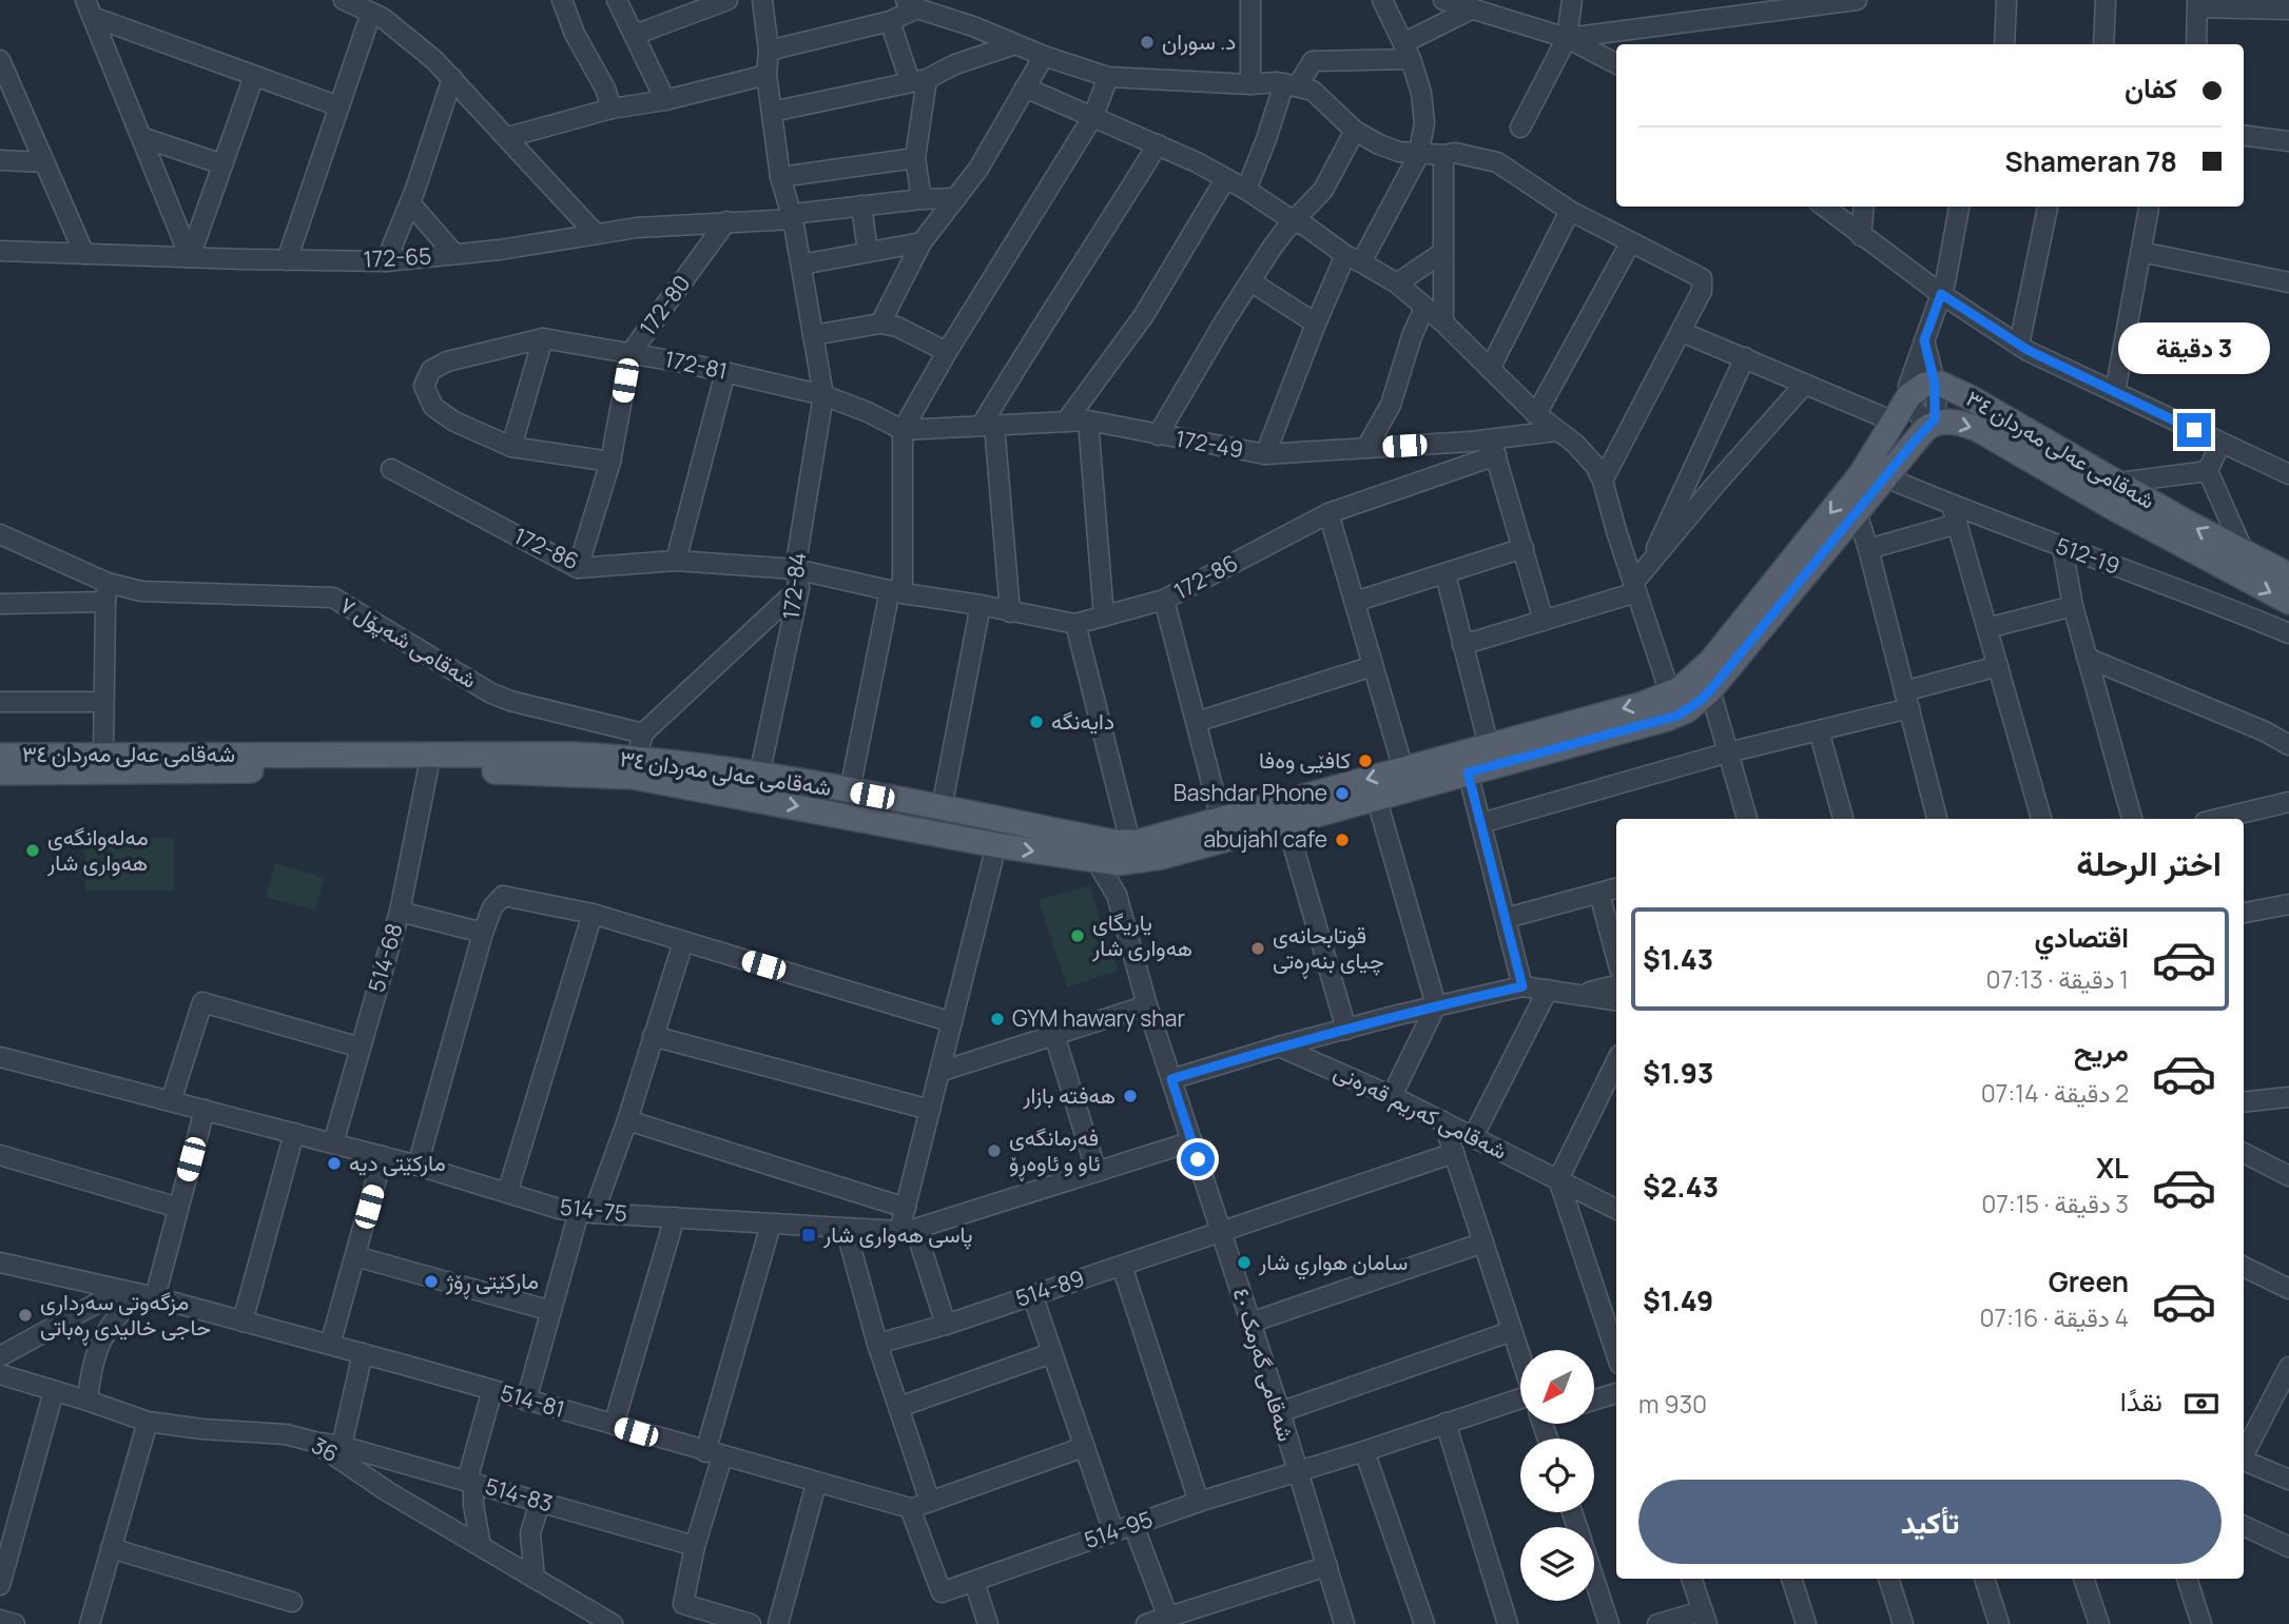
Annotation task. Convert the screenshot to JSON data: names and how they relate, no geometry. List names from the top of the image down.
{
  "streets": {
    "main road": ["شەقامی عەلی مەردان ٣٤"],
    "street": [
      "172-65",
      "172-80",
      "172-81",
      "172-49",
      "172-86",
      "512-19",
      "172-84",
      "شەقامی شەپۆل ٧",
      "514-68",
      "شەقامی کەریم قەرەنی",
      "514-75",
      "514-89",
      "شەقامی گەرمک ٤٠",
      "514-81",
      "36",
      "514-83",
      "514-95"
    ]
  },
  "crossings": [
    ["172-65", "172-80"],
    ["172-80", "172-81"],
    ["172-80", "172-86"],
    ["172-81", "172-49"],
    ["172-81", "172-84"],
    ["172-49", "172-86"],
    ["شەقامی عەلی مەردان ٣٤", "512-19"],
    ["شەقامی عەلی مەردان ٣٤", "172-84"],
    ["شەقامی عەلی مەردان ٣٤", "514-68"],
    ["شەقامی عەلی مەردان ٣٤", "شەقامی گەرمک ٤٠"],
    ["172-86", "172-84"],
    ["514-68", "514-75"],
    ["514-75", "شەقامی گەرمک ٤٠"],
    ["514-89", "شەقامی گەرمک ٤٠"],
    ["شەقامی گەرمک ٤٠", "514-95"],
    ["514-81", "514-95"],
    ["36", "514-83"]
  ],
  "places": {
    "other": [
      "د. سوران",
      "دایەنگە",
      "کافێی وەفا",
      "Bashdar Phone",
      "abujahl cafe",
      "مەلەوانگەی هەواری شار",
      "یاریگای هەواری شار",
      "قوتابحانەی چیای بنەڕەتی",
      "GYM hawary shar",
      "هەفتە بازار",
      "فەرمانگەی ئاو و ئاوەڕۆ",
      "مارکێتی دیە",
      "سامان هواري شار",
      "مارکێتی ڕۆژ",
      "مزگەوتی سەرداری حاجی خالیدی ڕەباتی"
    ],
    "transit": ["پاسی هەواری شار"]
  },
  "north": "bottom left",
  "page": {
    "banner": ["كفان", "78 Shameran"],
    "bubble": "3 دقيقة",
    "heading": "اختر الرحلة",
    "list": [
      {
        "name": "اقتصادي",
        "note": "1 دقيقة · 07:13",
        "value": "$1.43"
      },
      {
        "name": "مريح",
        "note": "2 دقيقة · 07:14",
        "value": "$1.93"
      },
      {
        "name": "XL",
        "note": "3 دقيقة · 07:15",
        "value": "$2.43"
      },
      {
        "name": "Green",
        "note": "4 دقيقة · 07:16",
        "value": "$1.49"
      }
    ],
    "pay": ["نقدًا", "930 m"],
    "buttons": "تأكيد"
  }
}
